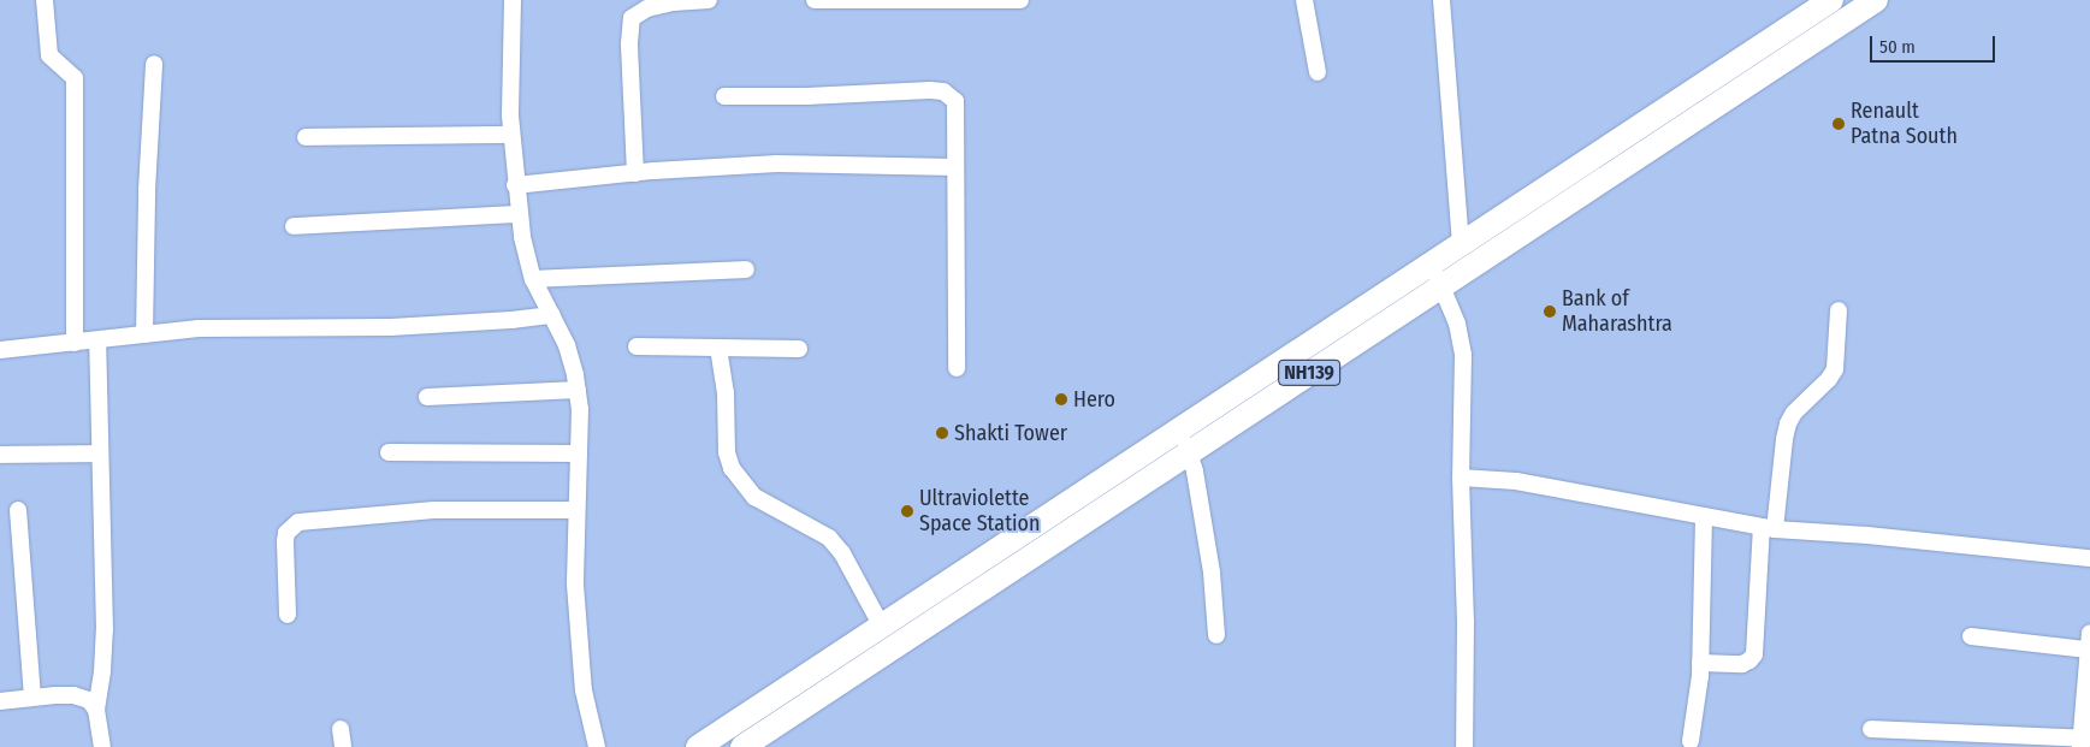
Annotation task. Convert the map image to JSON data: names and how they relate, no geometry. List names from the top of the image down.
{
  "streets": {
    "highway": ["NH139"]
  },
  "places": [
    "Renault Patna South",
    "Bank of Maharashtra",
    "Hero",
    "Shakti Tower",
    "Ultraviolette Space Station"
  ],
  "scale_bar": "50 m"
}
